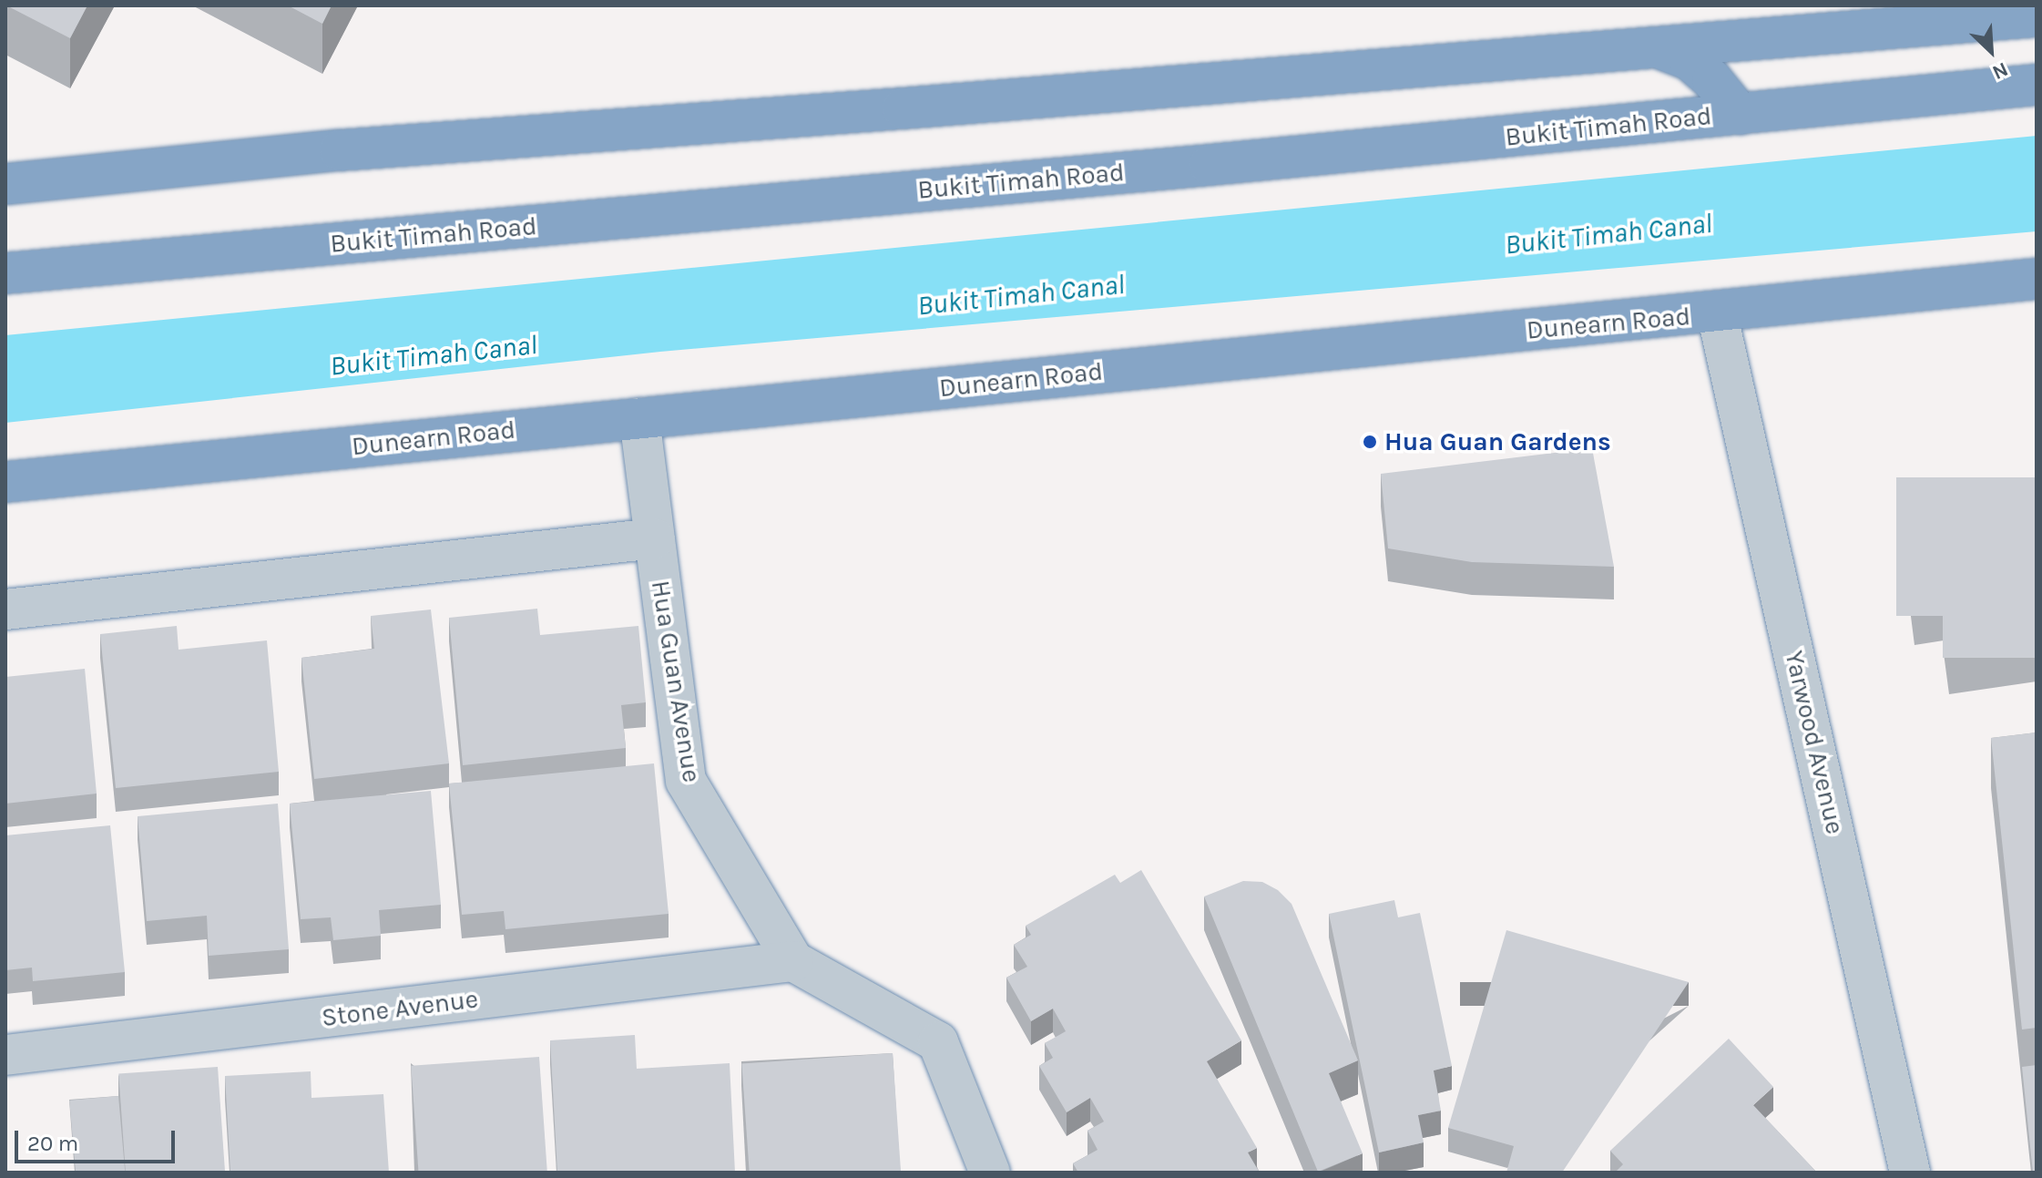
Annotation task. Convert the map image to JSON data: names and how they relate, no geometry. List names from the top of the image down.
{
  "streets": {
    "highway": ["Bukit Timah Road", "Dunearn Road"],
    "street": ["Hua Guan Avenue", "Yarwood Avenue", "Stone Avenue"]
  },
  "crossings": [
    ["Dunearn Road", "Hua Guan Avenue"],
    ["Dunearn Road", "Yarwood Avenue"],
    ["Hua Guan Avenue", "Stone Avenue"]
  ],
  "water": ["Bukit Timah Canal"],
  "places": ["Hua Guan Gardens"],
  "scale_bar": "20 m",
  "north": "bottom right"
}
